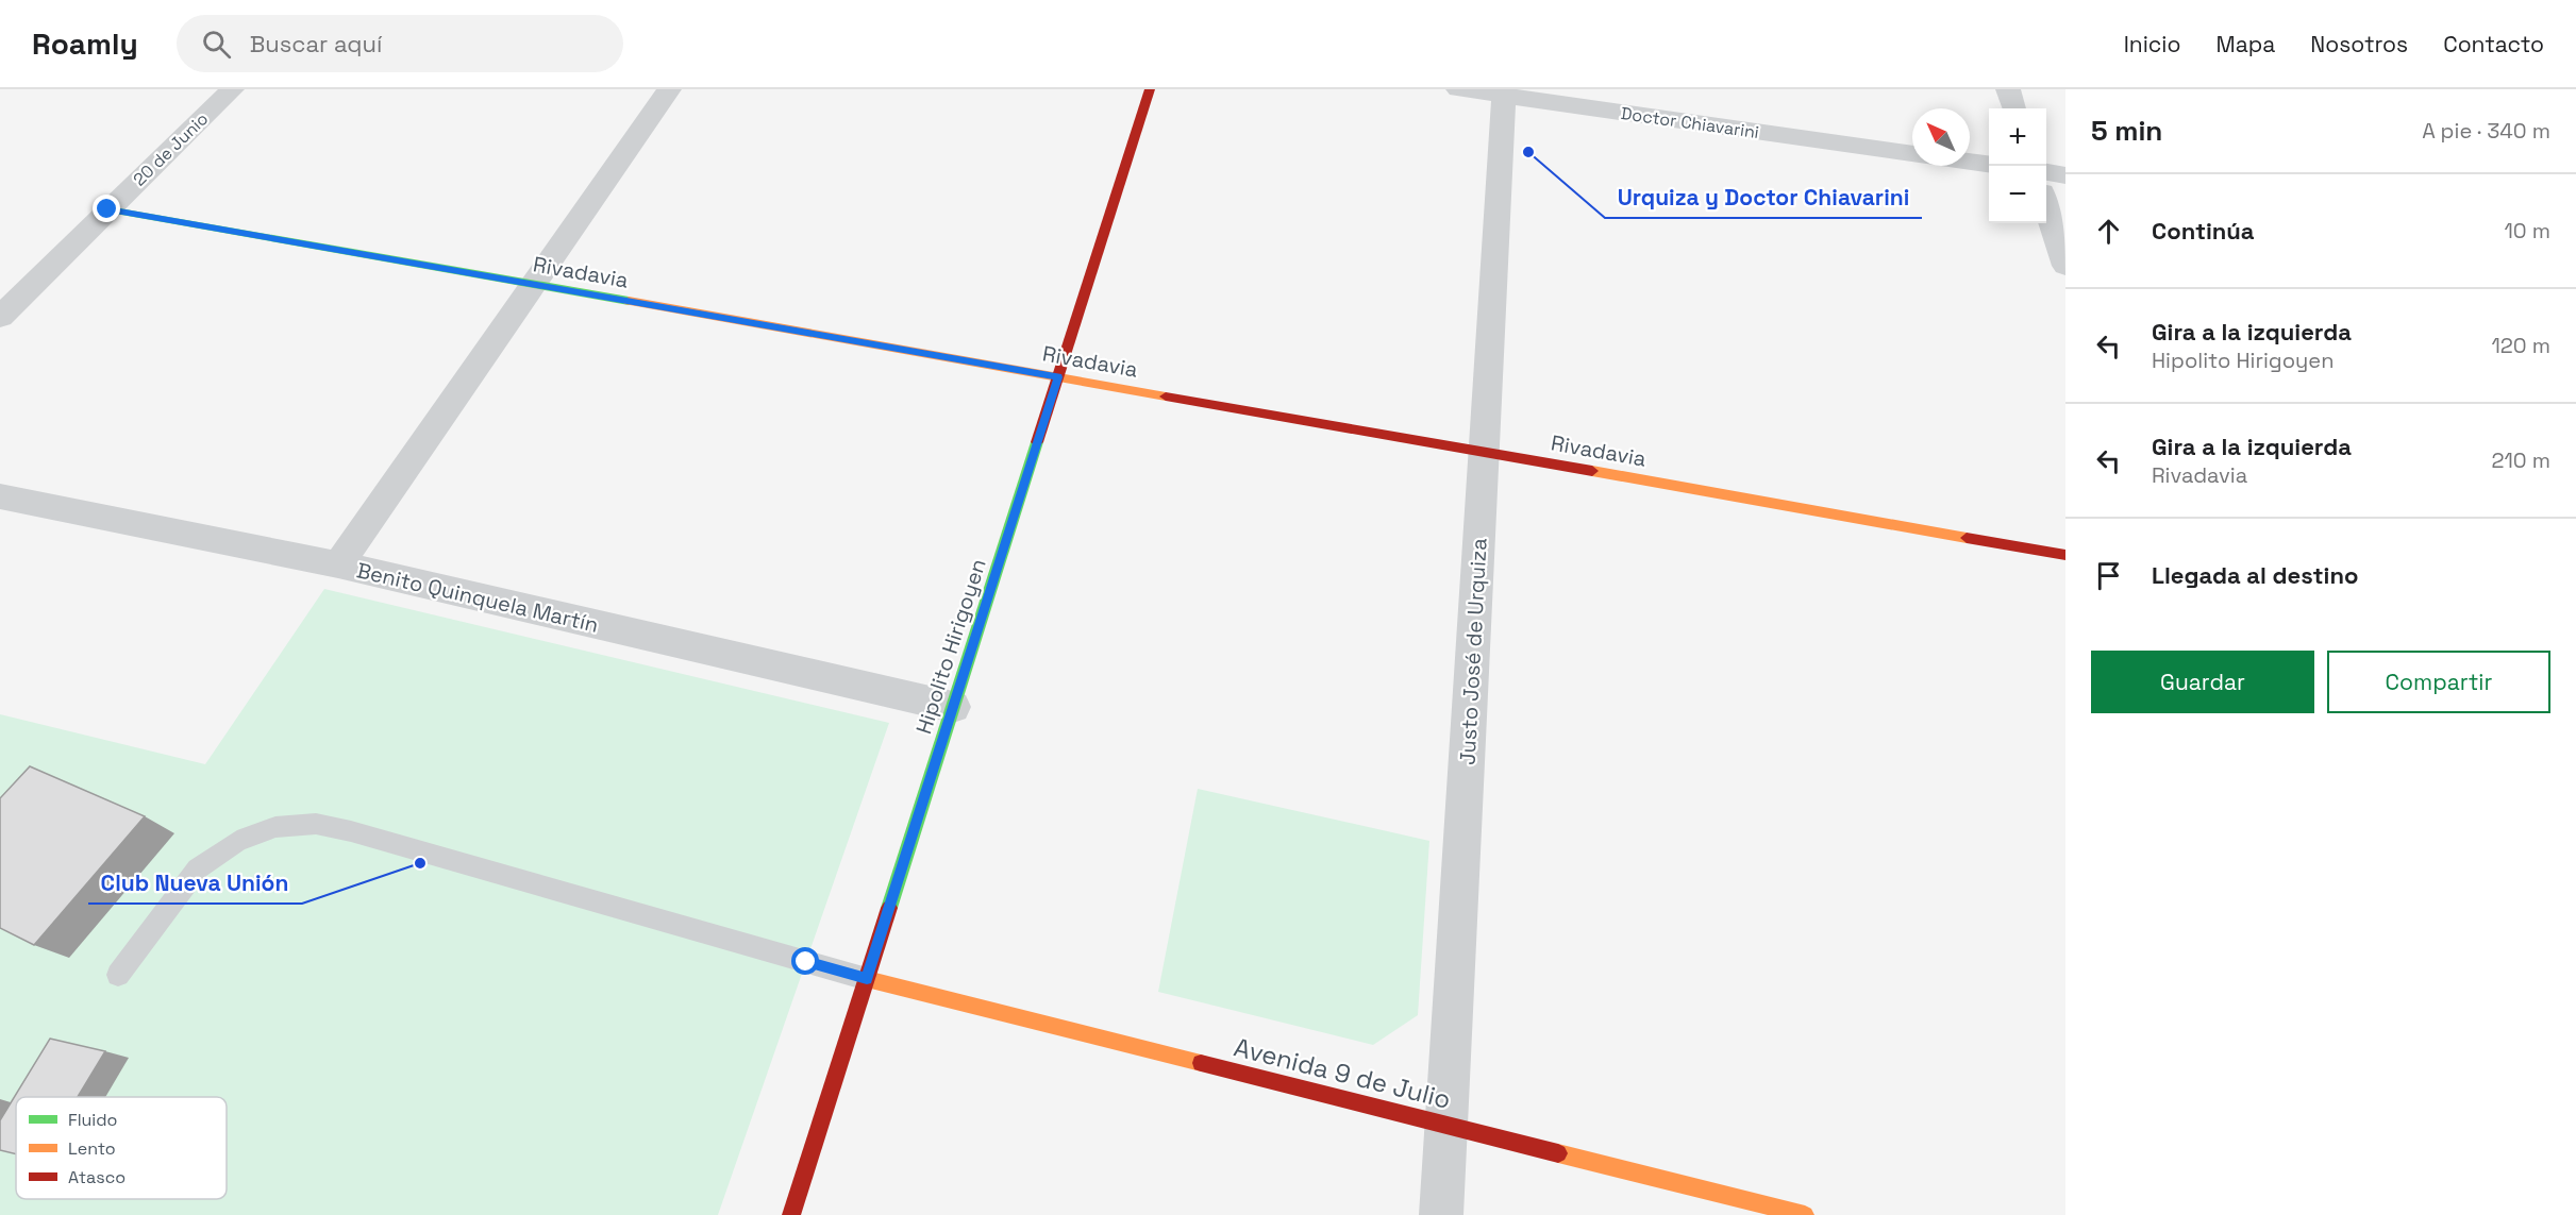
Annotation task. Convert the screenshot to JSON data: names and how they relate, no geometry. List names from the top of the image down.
{
  "streets": {
    "street": [
      "Doctor Chiavarini",
      "20 de Junio",
      "Rivadavia",
      "Benito Quinquela Martín",
      "Hipolito Hirigoyen",
      "Justo José de Urquiza",
      "Avenida 9 de Julio"
    ]
  },
  "crossings": [
    ["Doctor Chiavarini", "Justo José de Urquiza"],
    ["20 de Junio", "Rivadavia"],
    ["Rivadavia", "Hipolito Hirigoyen"],
    ["Rivadavia", "Justo José de Urquiza"],
    ["Benito Quinquela Martín", "Hipolito Hirigoyen"],
    ["Hipolito Hirigoyen", "Avenida 9 de Julio"],
    ["Justo José de Urquiza", "Avenida 9 de Julio"]
  ],
  "places": ["Urquiza y Doctor Chiavarini", "Club Nueva Unión"],
  "legend": ["Fluido", "Lento", "Atasco"],
  "north": "top left",
  "page": {
    "header": "Roamly",
    "search": "Buscar aquí",
    "nav": [
      "Inicio",
      "Mapa",
      "Nosotros",
      "Contacto"
    ],
    "heading": ["5 min", "A pie · 340 m"],
    "map_buttons": ["+", "−"],
    "list": [
      ["Continúa", "10 m"],
      ["Gira a la izquierda", "Hipolito Hirigoyen", "120 m"],
      ["Gira a la izquierda", "Rivadavia", "210 m"],
      "Llegada al destino"
    ],
    "buttons": ["Guardar", "Compartir"]
  }
}
